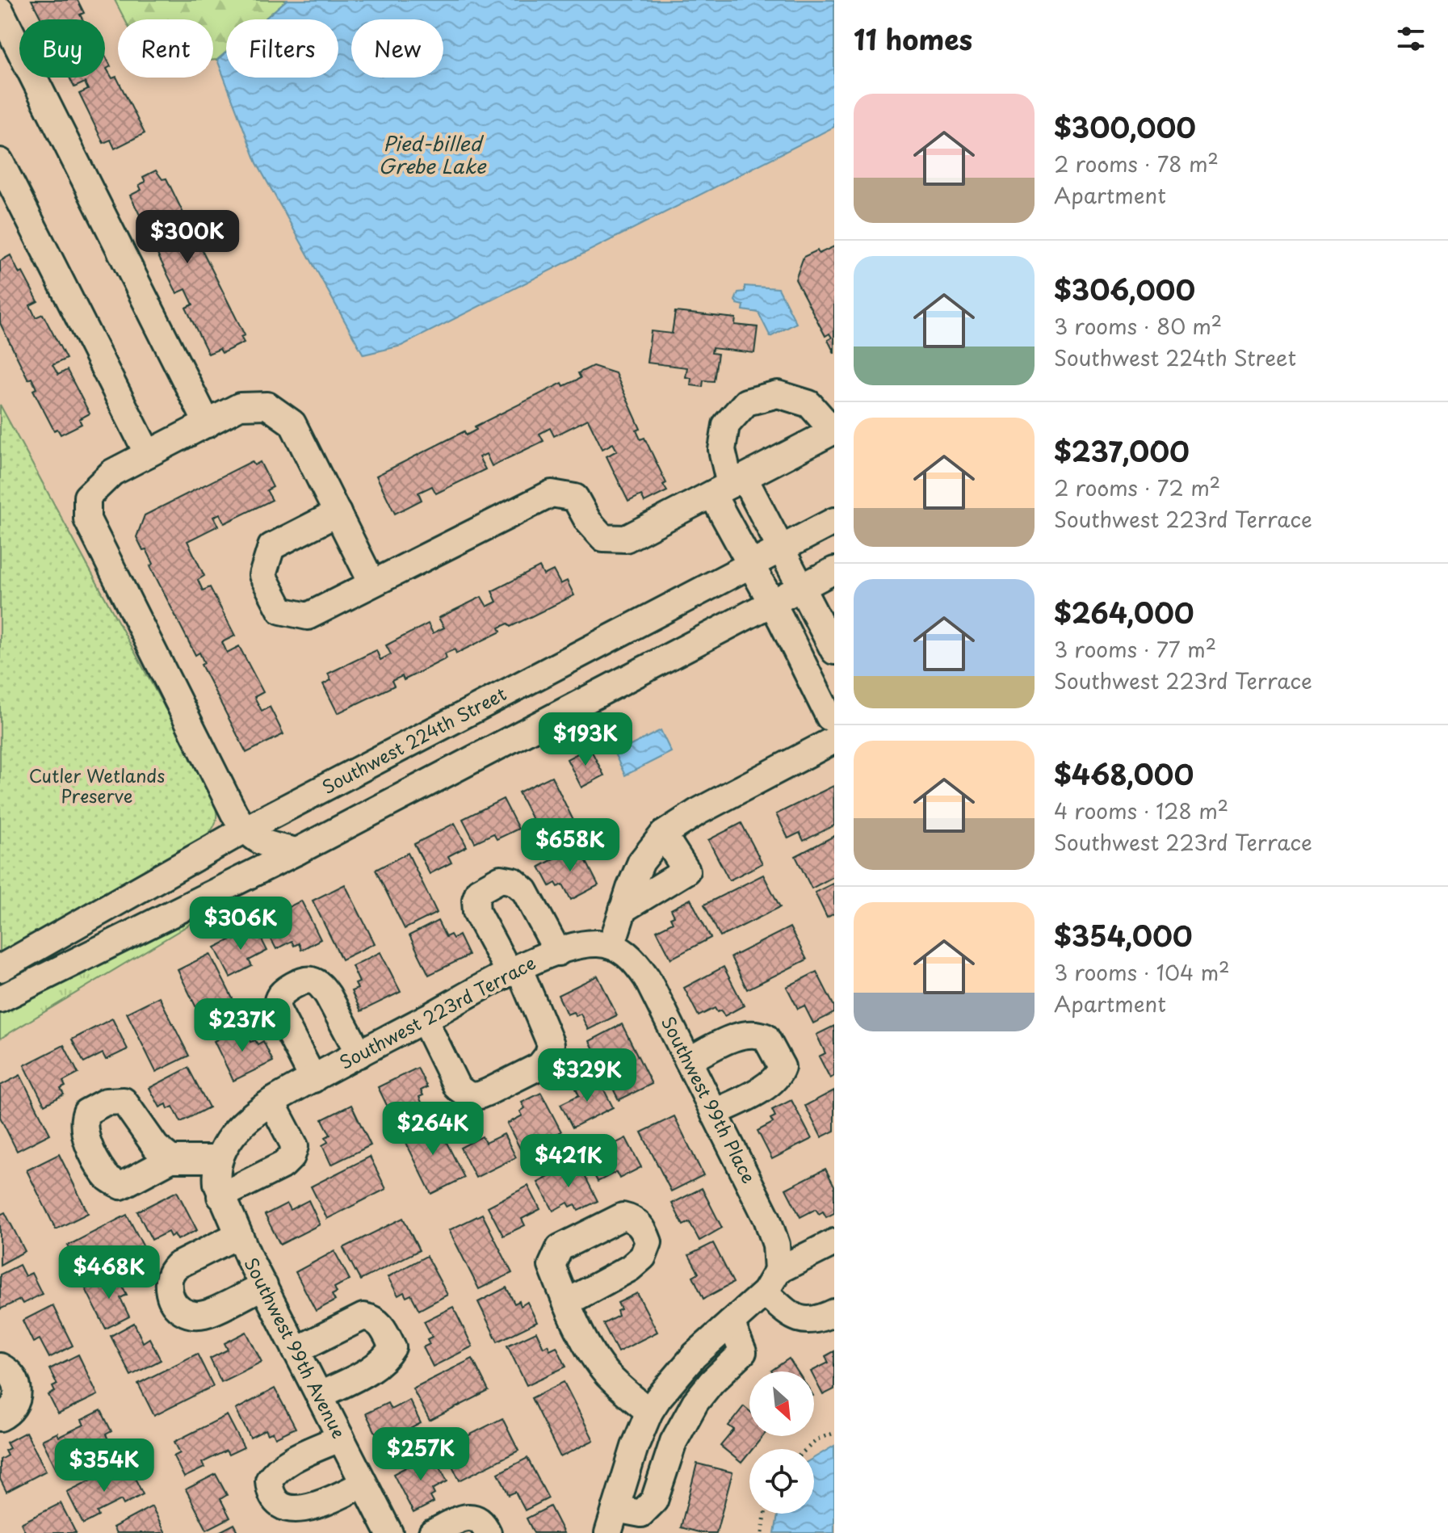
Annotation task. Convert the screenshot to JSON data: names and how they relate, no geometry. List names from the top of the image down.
{
  "streets": {
    "street": [
      "Southwest 224th Street",
      "Southwest 223rd Terrace",
      "Southwest 99th Place",
      "Southwest 99th Avenue"
    ]
  },
  "crossings": [
    ["Southwest 223rd Terrace", "Southwest 99th Place"],
    ["Southwest 223rd Terrace", "Southwest 99th Avenue"]
  ],
  "water": ["Pied-billed Grebe Lake"],
  "parks": ["Cutler Wetlands Preserve"],
  "north": "bottom right",
  "page": {
    "heading": "11 homes",
    "chip": [
      "Buy",
      "Rent",
      "Filters",
      "New"
    ],
    "list": [
      {
        "name": "$300,000",
        "note": "2 rooms · 78 m² · Apartment"
      },
      {
        "name": "$306,000",
        "note": "3 rooms · 80 m² · Southwest 224th Street"
      },
      {
        "name": "$237,000",
        "note": "2 rooms · 72 m² · Southwest 223rd Terrace"
      },
      {
        "name": "$264,000",
        "note": "3 rooms · 77 m² · Southwest 223rd Terrace"
      },
      {
        "name": "$468,000",
        "note": "4 rooms · 128 m² · Southwest 223rd Terrace"
      },
      {
        "name": "$354,000",
        "note": "3 rooms · 104 m² · Apartment"
      }
    ],
    "price": [
      "$300K",
      "$193K",
      "$658K",
      "$306K",
      "$237K",
      "$329K",
      "$264K",
      "$421K",
      "$468K",
      "$257K",
      "$354K"
    ]
  }
}
